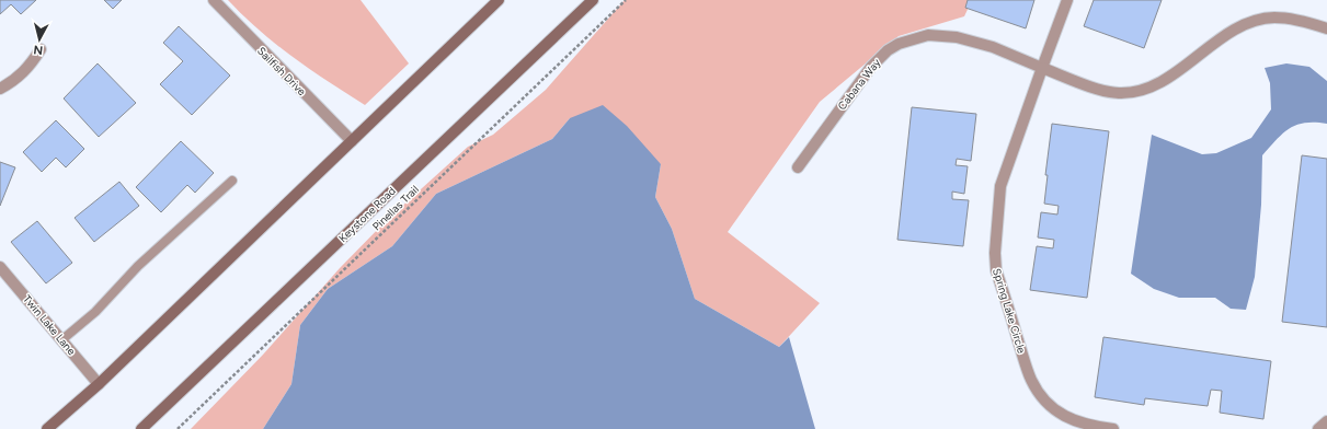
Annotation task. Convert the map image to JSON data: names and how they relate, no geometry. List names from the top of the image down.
{
  "streets": {
    "main road": ["Keystone Road"],
    "street": [
      "Sailfish Drive",
      "Cabana Way",
      "Spring Lake Circle",
      "Twin Lake Lane"
    ],
    "path": ["Pinellas Trail"]
  },
  "crossings": [
    ["Cabana Way", "Spring Lake Circle"]
  ],
  "north": "bottom"
}
